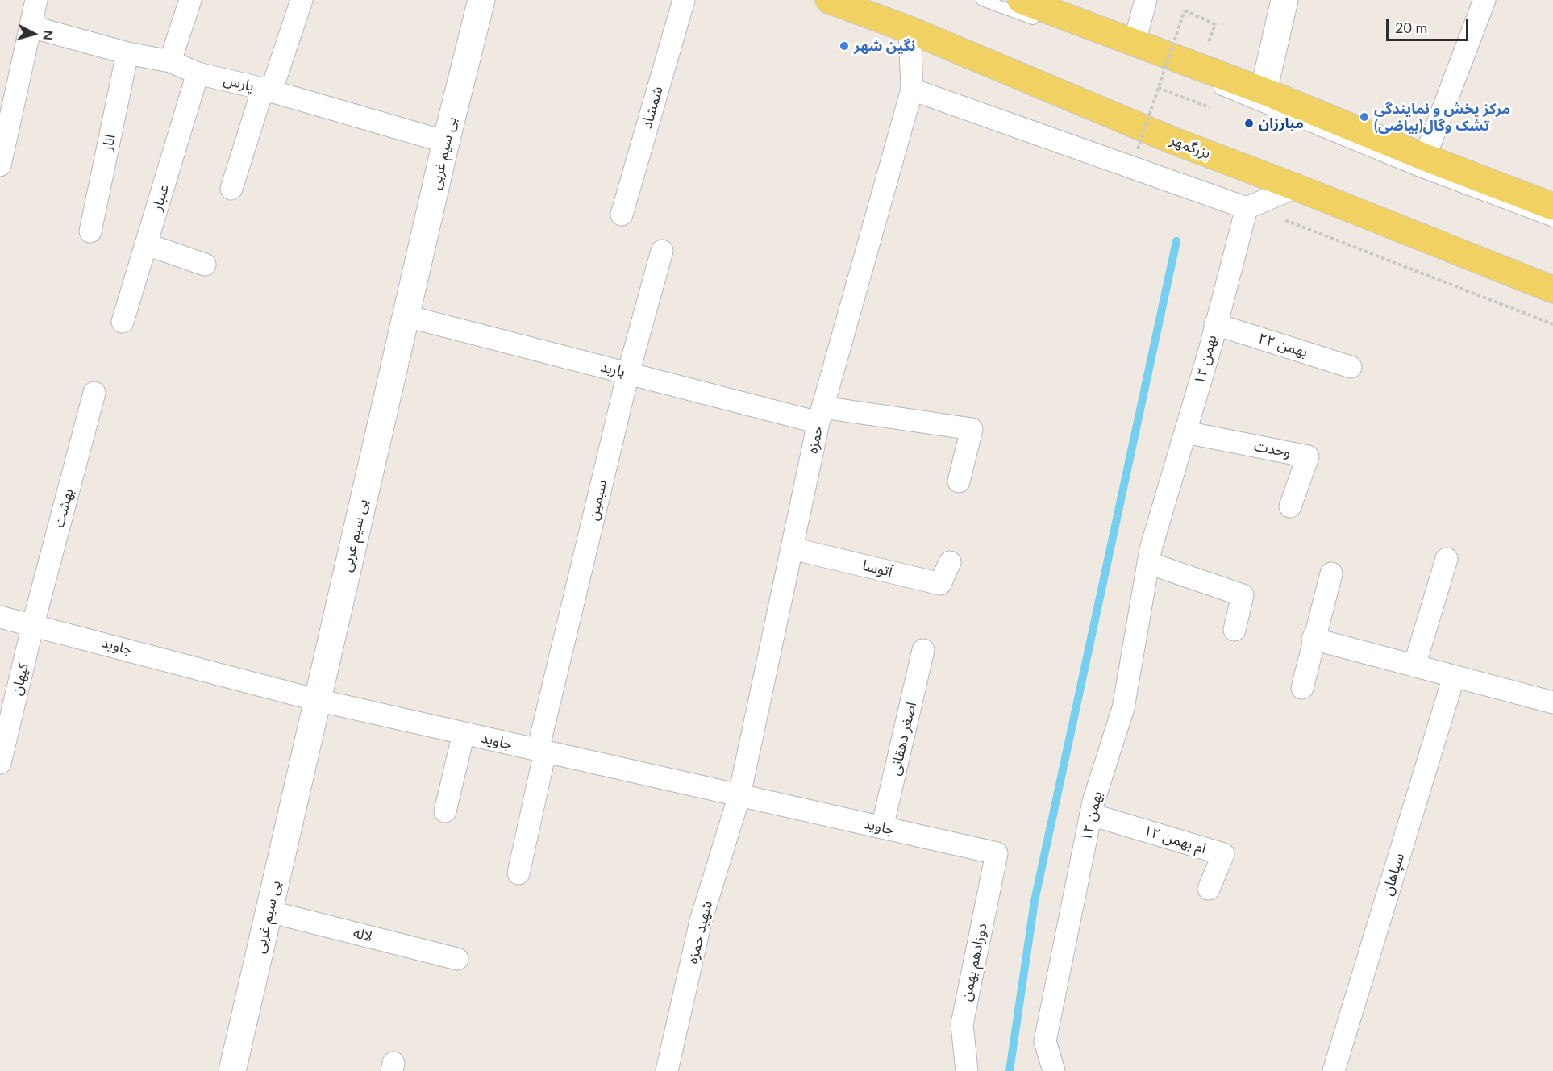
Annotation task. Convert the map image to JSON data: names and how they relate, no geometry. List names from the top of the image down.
{
  "streets": {
    "main road": ["بزرگمهر"],
    "street": [
      "پارس",
      "شمشاد",
      "انار",
      "بی سیم غربی",
      "عنبار",
      "۲۲ بهمن",
      "۱۲ بهمن",
      "باربد",
      "حمزه",
      "وحدت",
      "سیمین",
      "بهشت",
      "آتوسا",
      "جاوید",
      "کیهان",
      "اصغر دهقانی",
      "۱۲ ام بهمن",
      "سپاهان",
      "شهید حمزه",
      "لاله",
      "دوزادهم بهمن"
    ]
  },
  "crossings": [
    ["پارس", "انار"],
    ["پارس", "بی سیم غربی"],
    ["پارس", "عنبار"],
    ["بزرگمهر", "حمزه"],
    ["بی سیم غربی", "باربد"],
    ["بی سیم غربی", "جاوید"],
    ["بی سیم غربی", "لاله"],
    ["۲۲ بهمن", "۱۲ بهمن"],
    ["۱۲ بهمن", "وحدت"],
    ["۱۲ بهمن", "۱۲ ام بهمن"],
    ["باربد", "حمزه"],
    ["باربد", "سیمین"],
    ["حمزه", "آتوسا"],
    ["حمزه", "جاوید"],
    ["حمزه", "شهید حمزه"],
    ["سیمین", "جاوید"],
    ["بهشت", "جاوید"],
    ["بهشت", "کیهان"],
    ["جاوید", "کیهان"],
    ["جاوید", "اصغر دهقانی"],
    ["جاوید", "شهید حمزه"],
    ["جاوید", "دوزادهم بهمن"]
  ],
  "places": ["نگین شهر", "مرکز پخش و نمایندگی تشک وگال(بیاضی)", "مبارزان"],
  "scale_bar": "20 m",
  "north": "right"
}
